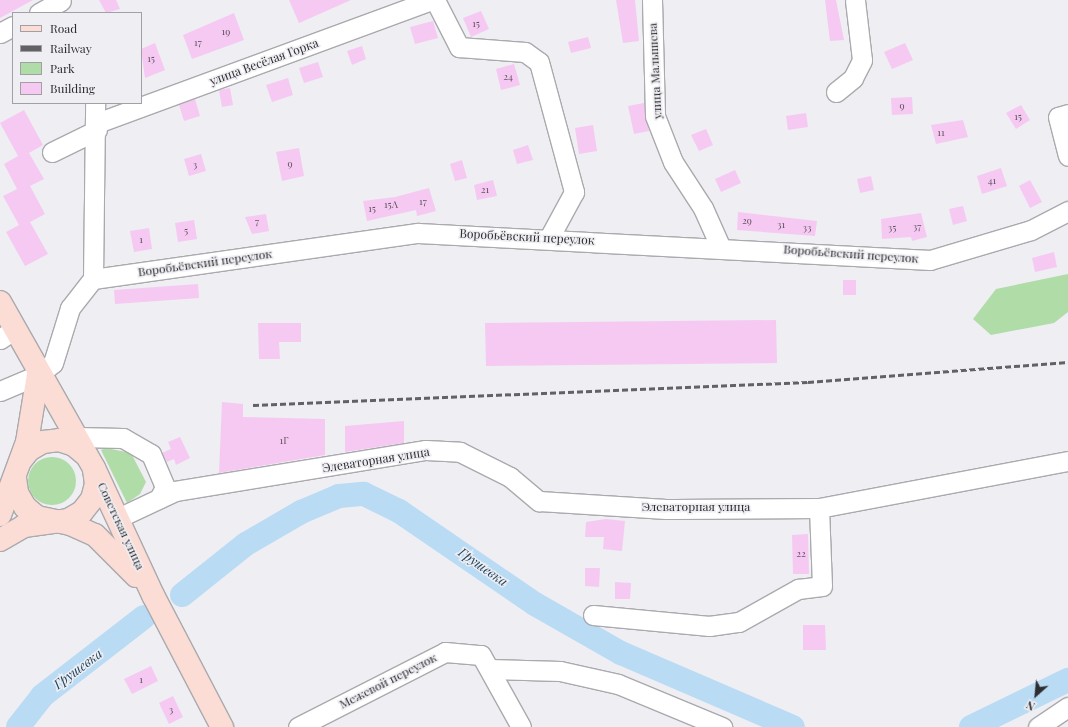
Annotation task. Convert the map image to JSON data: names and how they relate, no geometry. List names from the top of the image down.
{
  "streets": {
    "main road": ["Советская улица"],
    "street": [
      "улица Весёлая Горка",
      "улица Малышева",
      "Воробьёвский переулок",
      "Элеваторная улица",
      "Межевой переулок"
    ]
  },
  "crossings": [
    ["улица Малышева", "Воробьёвский переулок"],
    ["Элеваторная улица", "Советская улица"]
  ],
  "water": ["Грушевка"],
  "house_numbers": [
    "15",
    "19",
    "17",
    "15",
    "24",
    "9",
    "15",
    "11",
    "9",
    "3",
    "41",
    "21",
    "17",
    "15А",
    "15",
    "29",
    "7",
    "31",
    "37",
    "33",
    "35",
    "5",
    "1",
    "1Г",
    "22",
    "1",
    "3"
  ],
  "legend": [
    "Road",
    "Railway",
    "Park",
    "Building"
  ],
  "north": "bottom left"
}
